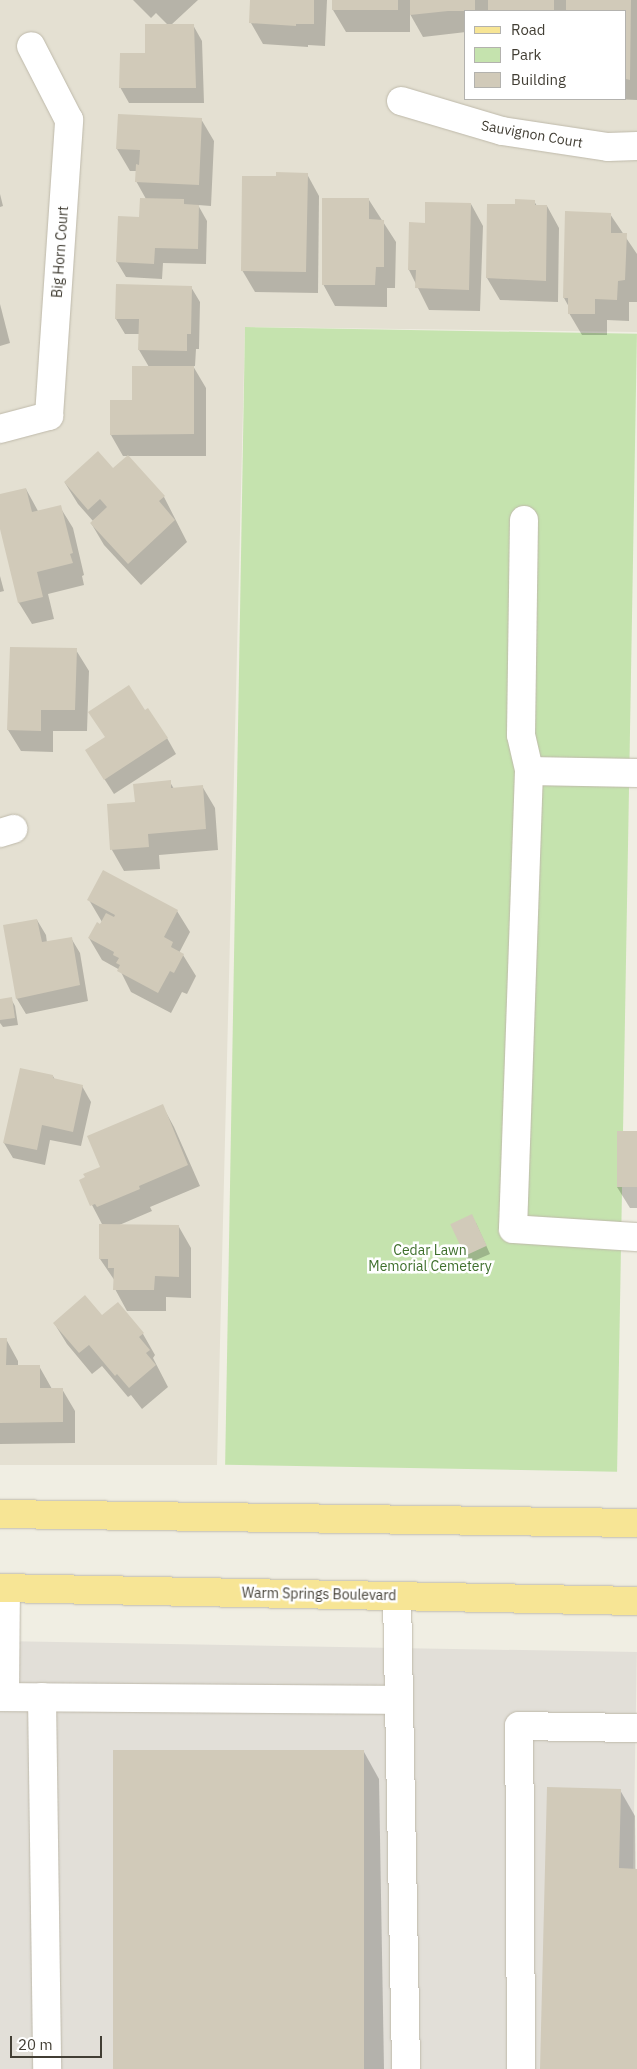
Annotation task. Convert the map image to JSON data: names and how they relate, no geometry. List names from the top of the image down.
{
  "streets": {
    "main road": ["Warm Springs Boulevard"],
    "street": ["Sauvignon Court", "Big Horn Court"]
  },
  "parks": ["Cedar Lawn Memorial Cemetery"],
  "legend": ["Road", "Park", "Building"],
  "scale_bar": "20 m"
}
